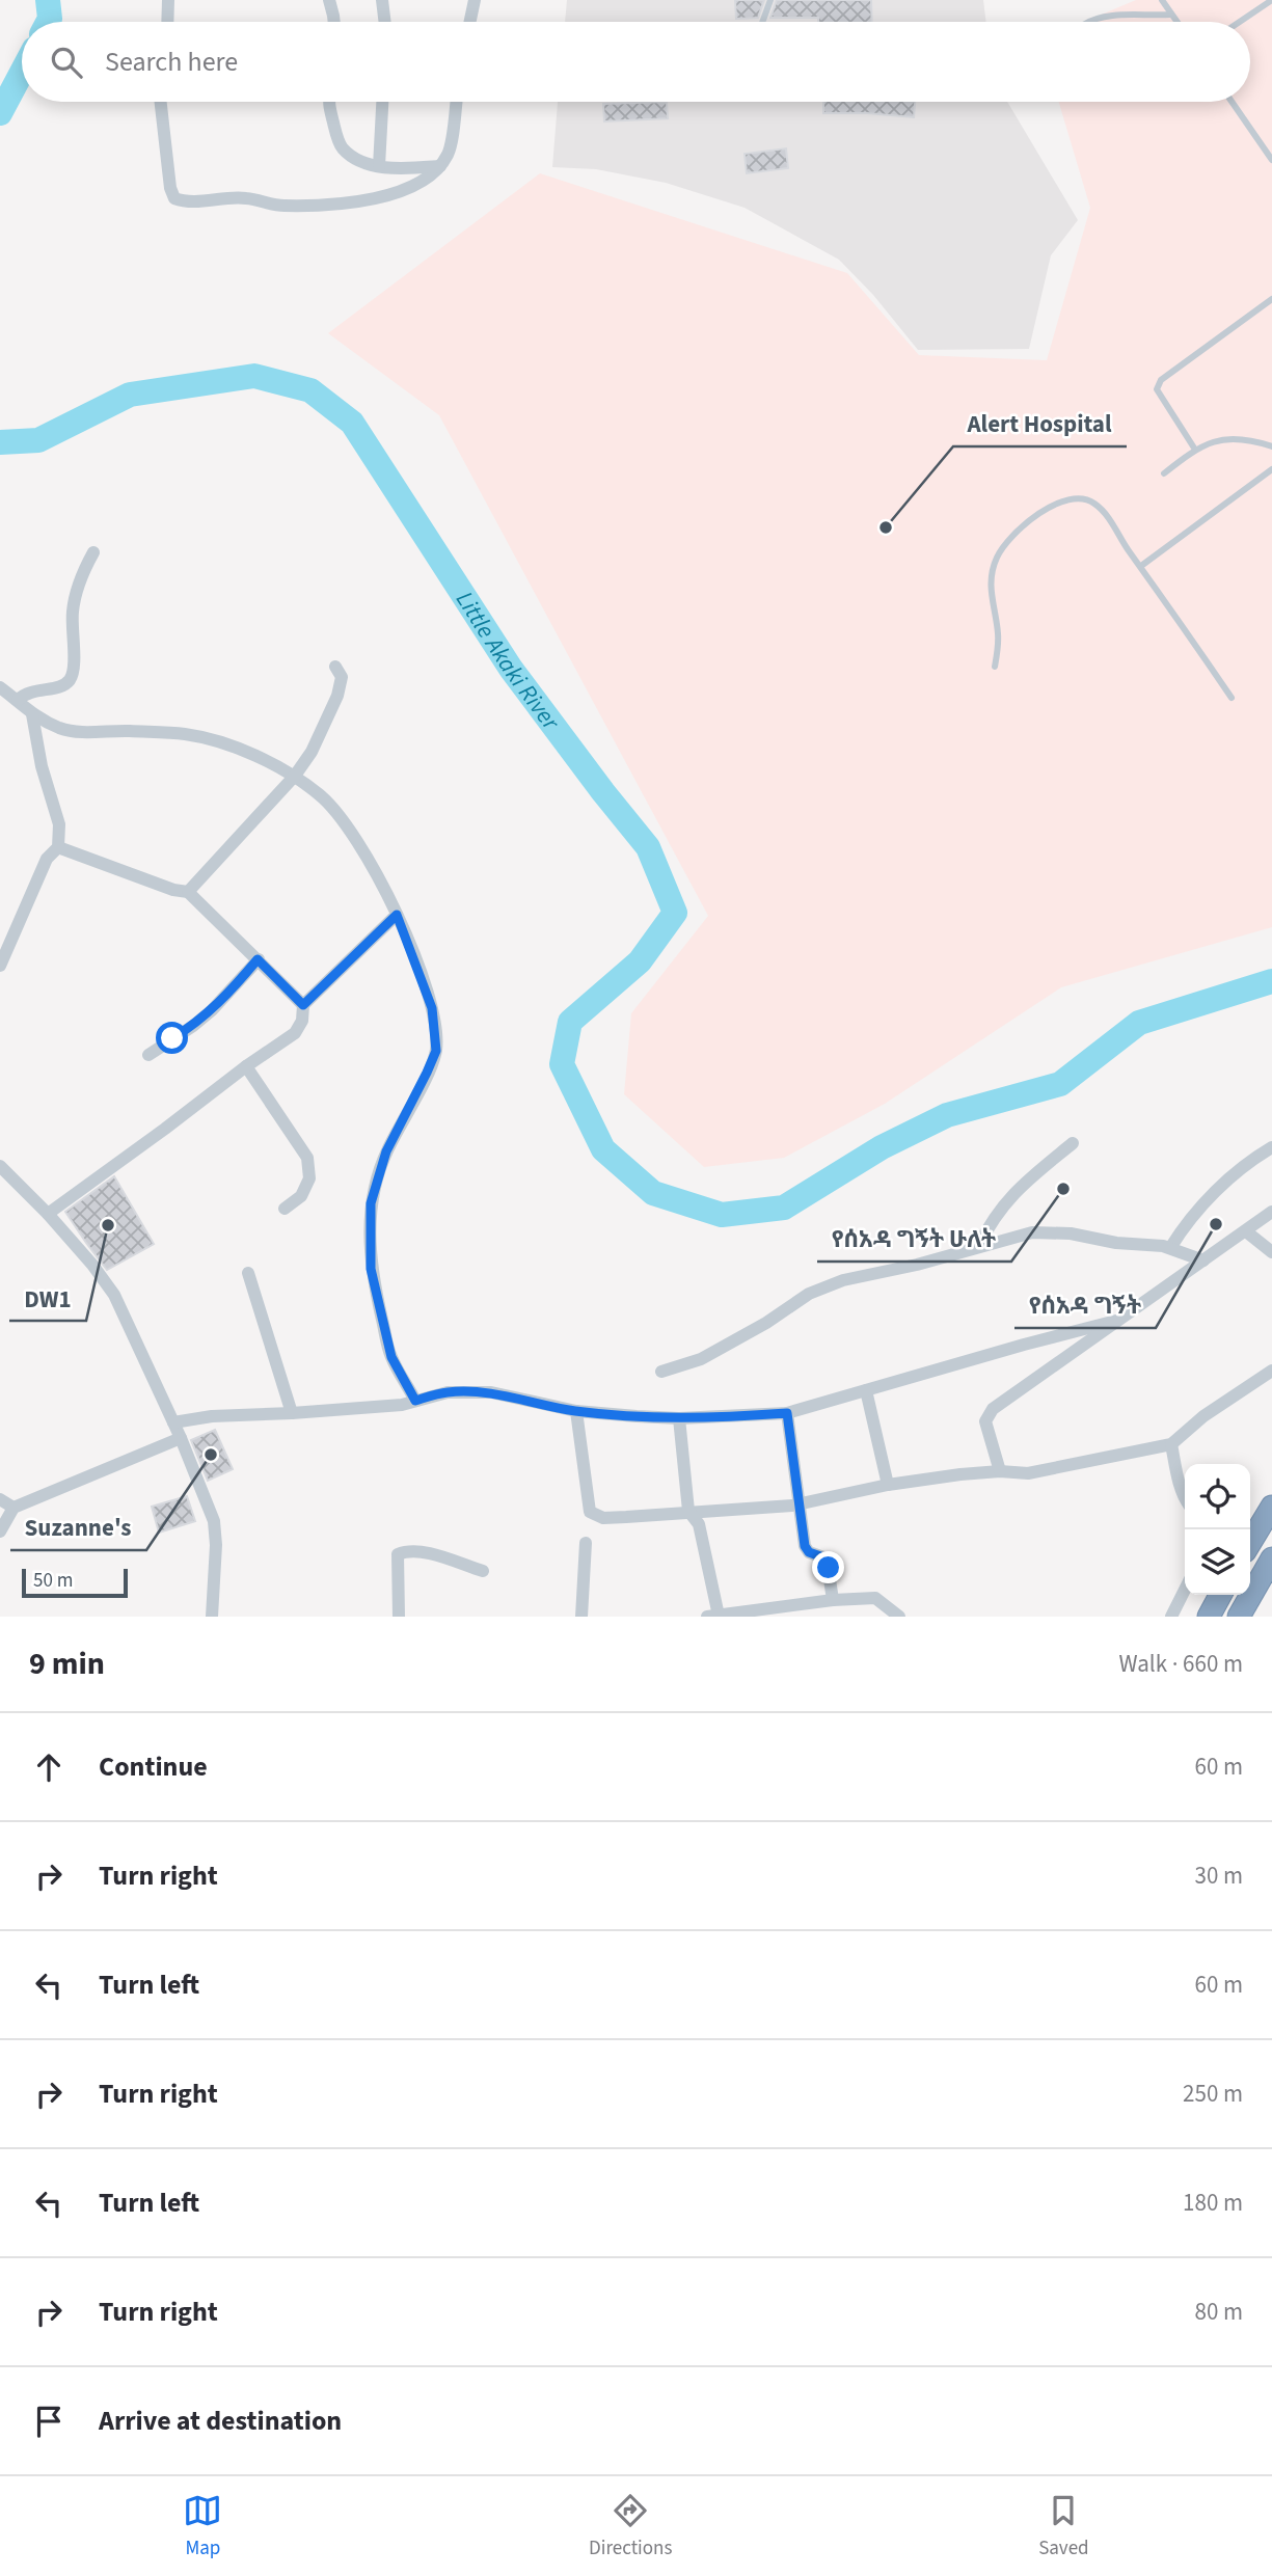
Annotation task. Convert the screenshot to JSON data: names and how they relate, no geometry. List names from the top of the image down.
{
  "water": ["Little Akaki River"],
  "places": [
    "Alert Hospital",
    "የሰአዳ ግኝት ሁለት",
    "የሰአዳ ግኝት",
    "DW1",
    "Suzanne's"
  ],
  "scale_bar": "50 m",
  "page": {
    "search": "Search here",
    "scale": "50 m",
    "heading": ["9 min", "Walk · 660 m"],
    "list": [
      ["Continue", "60 m"],
      ["Turn right", "30 m"],
      ["Turn left", "60 m"],
      ["Turn right", "250 m"],
      ["Turn left", "180 m"],
      ["Turn right", "80 m"],
      "Arrive at destination"
    ],
    "nav": ["Map", "Directions", "Saved"]
  }
}
